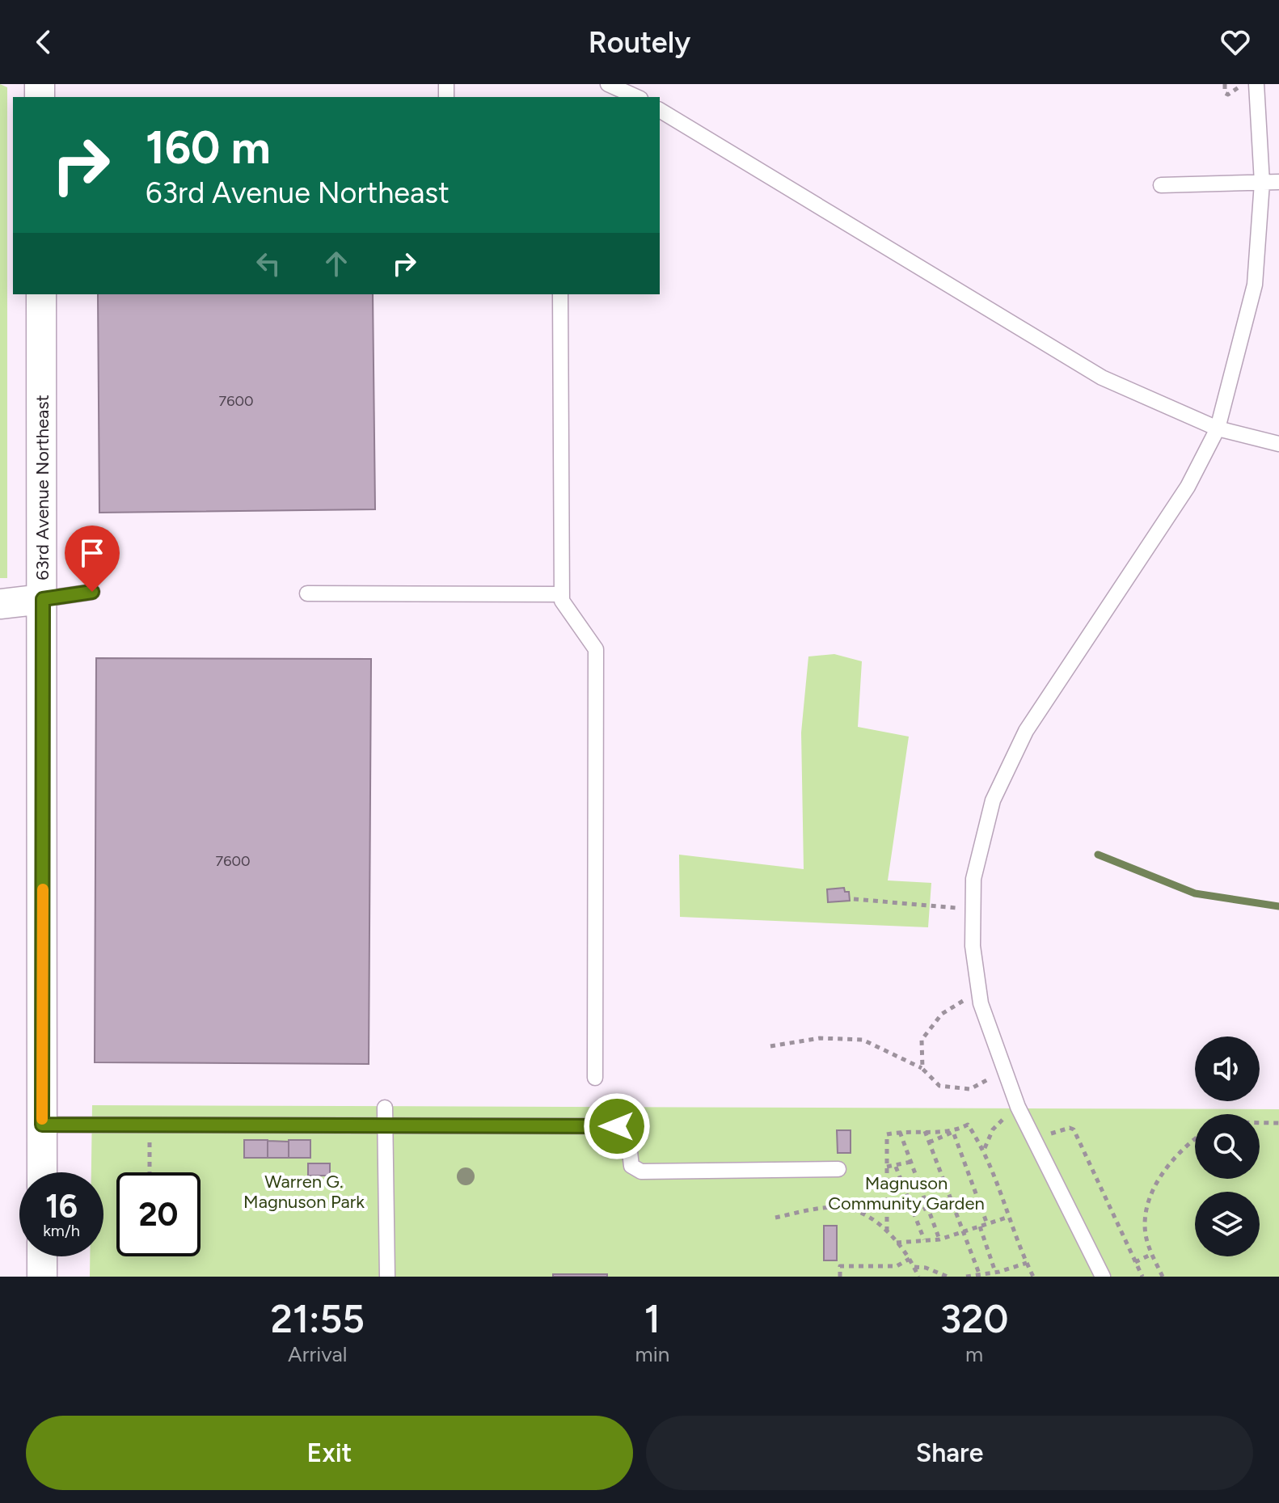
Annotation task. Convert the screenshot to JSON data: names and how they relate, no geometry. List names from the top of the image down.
{
  "streets": {
    "street": ["63rd Avenue Northeast"]
  },
  "parks": ["Warren G. Magnuson Park", "Magnuson Community Garden"],
  "house_numbers": ["7600", "7600"],
  "page": {
    "header": "Routely",
    "turn": ["160 m", "63rd Avenue Northeast"],
    "speed": "16 km/h",
    "limit": "20",
    "eta": [
      "21:55",
      "Arrival",
      "1",
      "min",
      "320",
      "m"
    ],
    "buttons": ["Exit", "Share"]
  }
}
